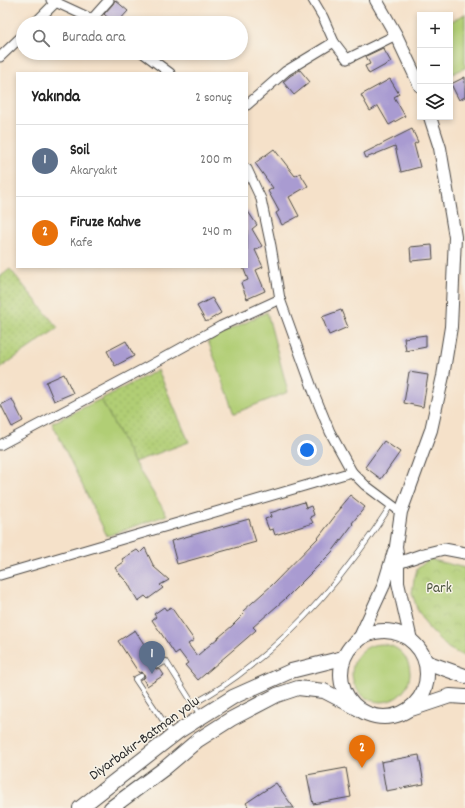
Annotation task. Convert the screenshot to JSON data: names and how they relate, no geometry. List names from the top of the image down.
{
  "streets": {
    "highway": ["Diyarbakır-Batman yolu"]
  },
  "parks": ["Park"],
  "page": {
    "map_buttons": ["+", "−"],
    "search": "Burada ara",
    "heading": ["Yakında", "2 sonuç"],
    "list": [
      {
        "mark": "1",
        "name": "Soil",
        "note": "Akaryakıt",
        "value": "200 m"
      },
      {
        "mark": "2",
        "name": "Firuze Kahve",
        "note": "Kafe",
        "value": "240 m"
      }
    ],
    "pins": ["1", "2"]
  }
}
